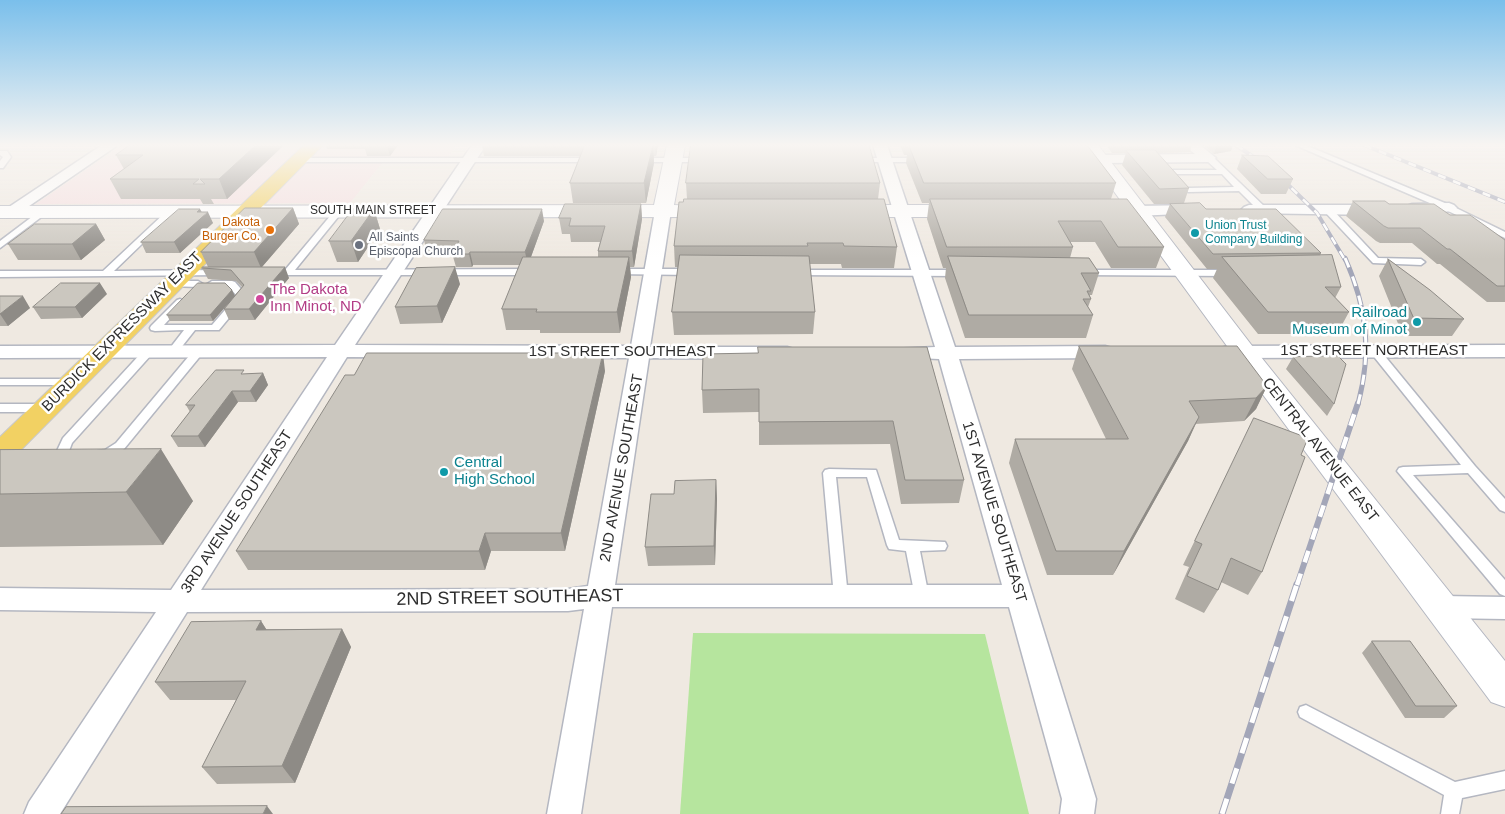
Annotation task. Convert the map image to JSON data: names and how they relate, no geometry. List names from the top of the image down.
{
  "streets": {
    "main road": ["BURDICK EXPRESSWAY EAST"],
    "street": [
      "SOUTH MAIN STREET",
      "1ST STREET NORTHEAST",
      "1ST STREET SOUTHEAST",
      "CENTRAL AVENUE EAST",
      "2ND AVENUE SOUTHEAST",
      "3RD AVENUE SOUTHEAST",
      "1ST AVENUE SOUTHEAST",
      "2ND STREET SOUTHEAST"
    ]
  },
  "crossings": [
    ["SOUTH MAIN STREET", "BURDICK EXPRESSWAY EAST"],
    ["SOUTH MAIN STREET", "2ND AVENUE SOUTHEAST"],
    ["SOUTH MAIN STREET", "3RD AVENUE SOUTHEAST"],
    ["BURDICK EXPRESSWAY EAST", "1ST STREET SOUTHEAST"],
    ["1ST STREET NORTHEAST", "CENTRAL AVENUE EAST"],
    ["1ST STREET SOUTHEAST", "2ND AVENUE SOUTHEAST"],
    ["1ST STREET SOUTHEAST", "3RD AVENUE SOUTHEAST"],
    ["2ND AVENUE SOUTHEAST", "2ND STREET SOUTHEAST"],
    ["3RD AVENUE SOUTHEAST", "2ND STREET SOUTHEAST"],
    ["1ST AVENUE SOUTHEAST", "2ND STREET SOUTHEAST"]
  ],
  "places": [
    "Dakota Burger Co.",
    "Union Trust Company Building",
    "All Saints Episcopal Church",
    "The Dakota Inn Minot, ND",
    "Railroad Museum of Minot",
    "Central High School"
  ]
}
